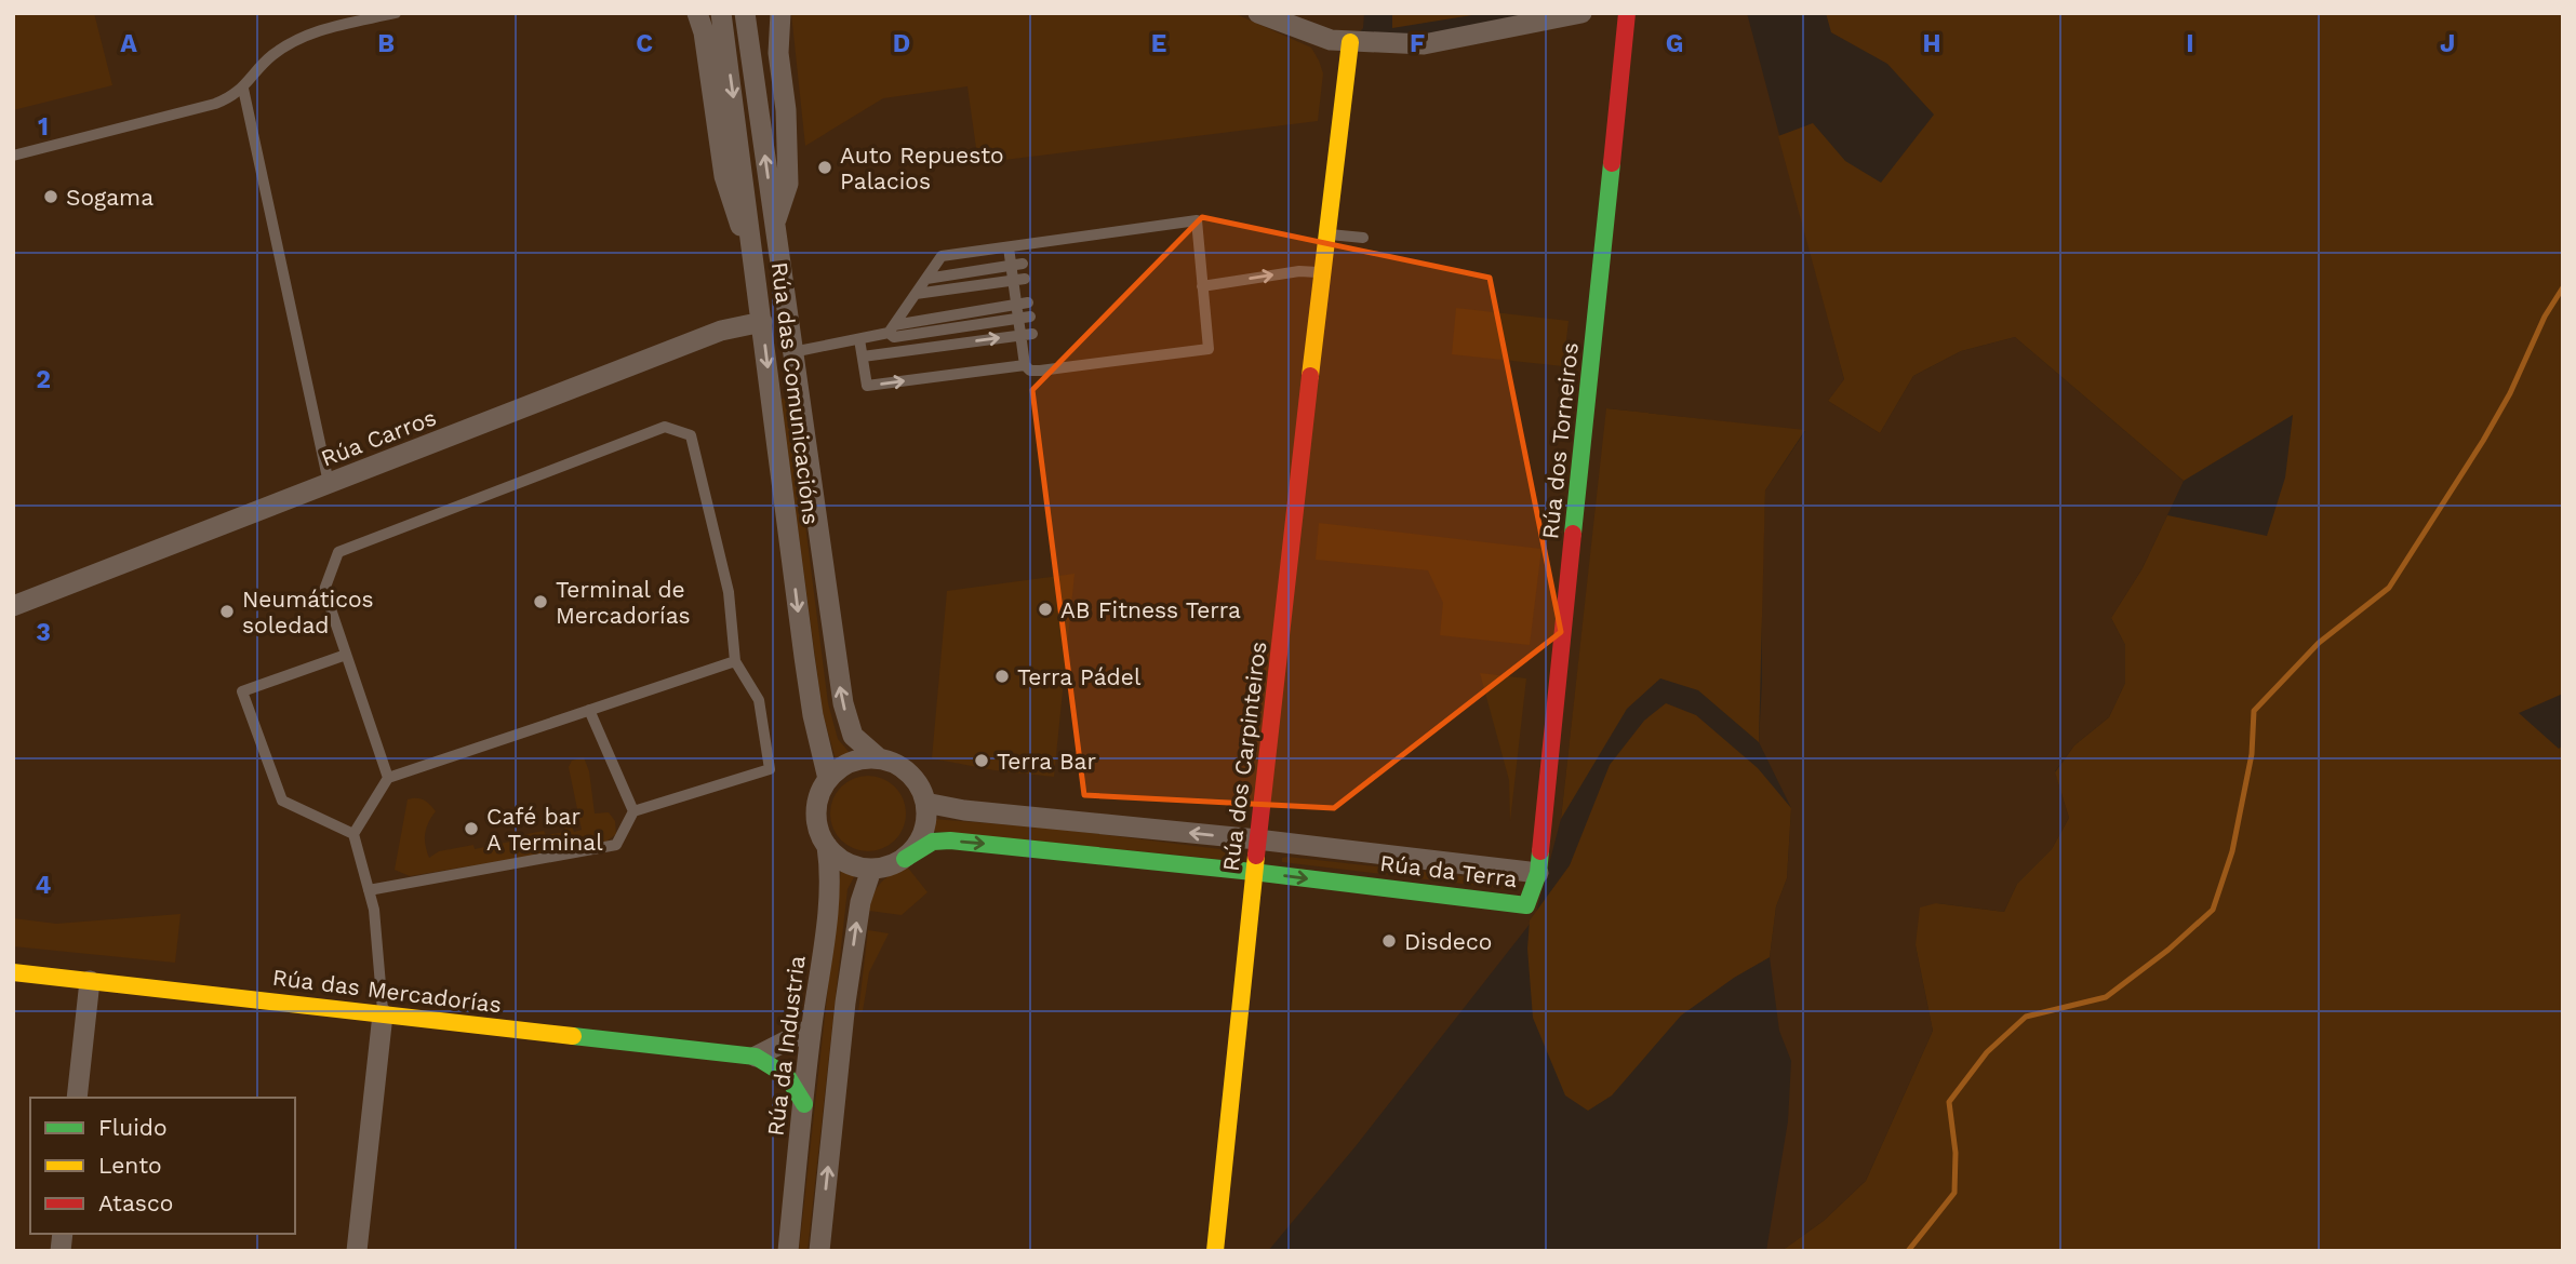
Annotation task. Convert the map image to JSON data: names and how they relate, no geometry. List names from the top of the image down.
{
  "streets": {
    "street": [
      "Rúa das Comunicacións",
      "Rúa Carros",
      "Rúa dos Torneiros",
      "Rúa dos Carpinteiros",
      "Rúa da Terra",
      "Rúa das Mercadorías",
      "Rúa da Industria"
    ]
  },
  "crossings": [
    ["Rúa das Comunicacións", "Rúa Carros"],
    ["Rúa das Comunicacións", "Rúa da Terra"],
    ["Rúa das Comunicacións", "Rúa da Industria"],
    ["Rúa dos Torneiros", "Rúa da Terra"],
    ["Rúa dos Carpinteiros", "Rúa da Terra"],
    ["Rúa da Terra", "Rúa da Industria"],
    ["Rúa das Mercadorías", "Rúa da Industria"]
  ],
  "places": [
    "Auto Repuesto Palacios",
    "Sogama",
    "Terminal de Mercadorías",
    "AB Fitness Terra",
    "Neumáticos soledad",
    "Terra Pádel",
    "Terra Bar",
    "Café bar A Terminal",
    "Disdeco"
  ],
  "legend": ["Fluido", "Lento", "Atasco"],
  "grid": {
    "columns": [
      "A",
      "B",
      "C",
      "D",
      "E",
      "F",
      "G",
      "H",
      "I",
      "J"
    ],
    "rows": [
      "1",
      "2",
      "3",
      "4"
    ]
  }
}
